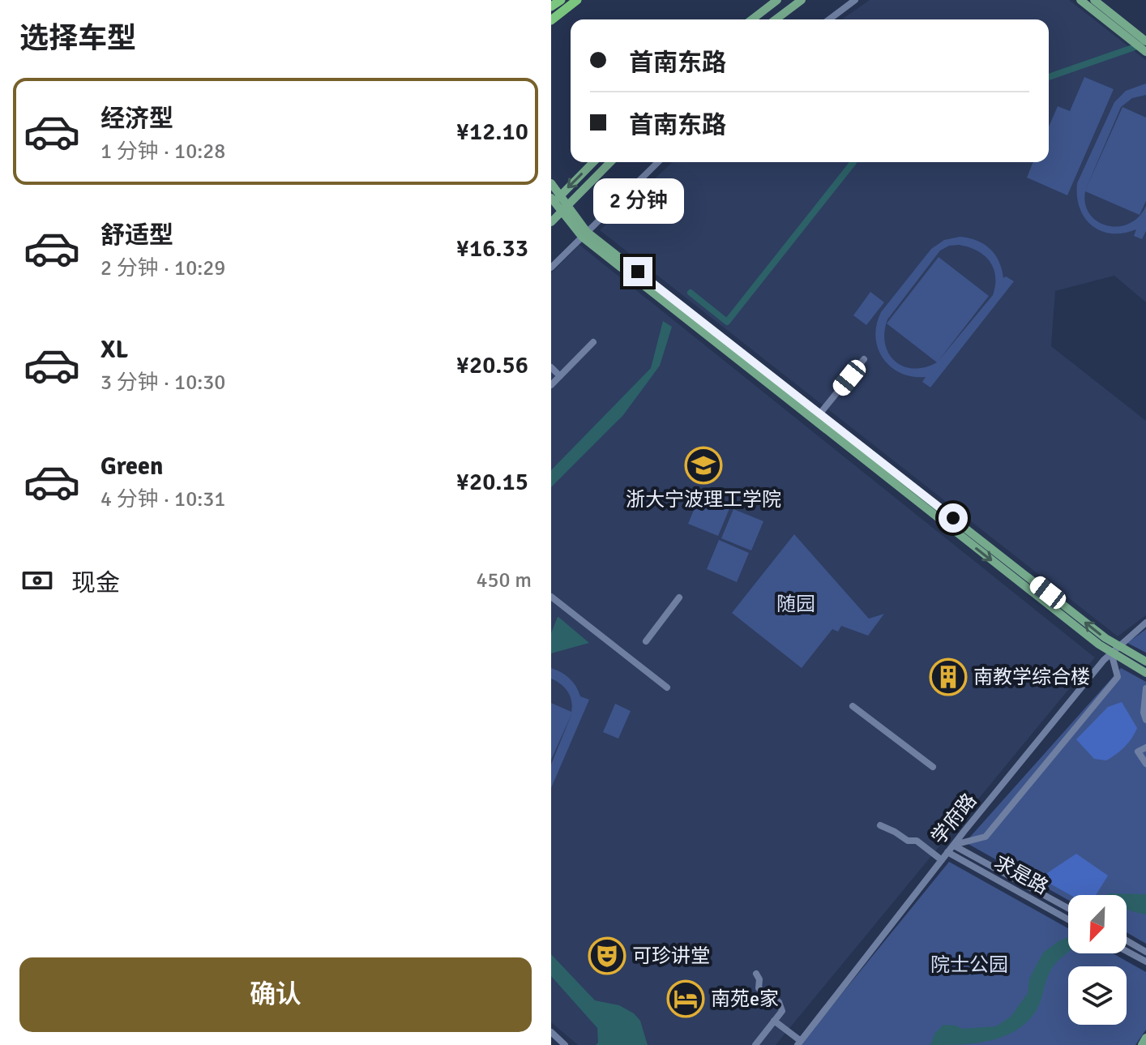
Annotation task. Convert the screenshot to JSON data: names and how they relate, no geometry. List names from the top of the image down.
{
  "streets": {
    "street": ["学府路", "求是路"]
  },
  "crossings": [
    ["学府路", "求是路"]
  ],
  "parks": ["随园", "院士公园"],
  "places": {
    "school or university": ["浙大宁波理工学院"],
    "building": ["南教学综合楼"],
    "theatre": ["可珍讲堂"],
    "hotel": ["南苑e家"]
  },
  "north": "bottom left",
  "page": {
    "heading": "选择车型",
    "banner": ["首南东路", "首南东路"],
    "list": [
      {
        "name": "经济型",
        "note": "1 分钟 · 10:28",
        "value": "¥12.10"
      },
      {
        "name": "舒适型",
        "note": "2 分钟 · 10:29",
        "value": "¥16.33"
      },
      {
        "name": "XL",
        "note": "3 分钟 · 10:30",
        "value": "¥20.56"
      },
      {
        "name": "Green",
        "note": "4 分钟 · 10:31",
        "value": "¥20.15"
      }
    ],
    "bubble": "2 分钟",
    "pay": ["现金", "450 m"],
    "buttons": "确认"
  }
}
